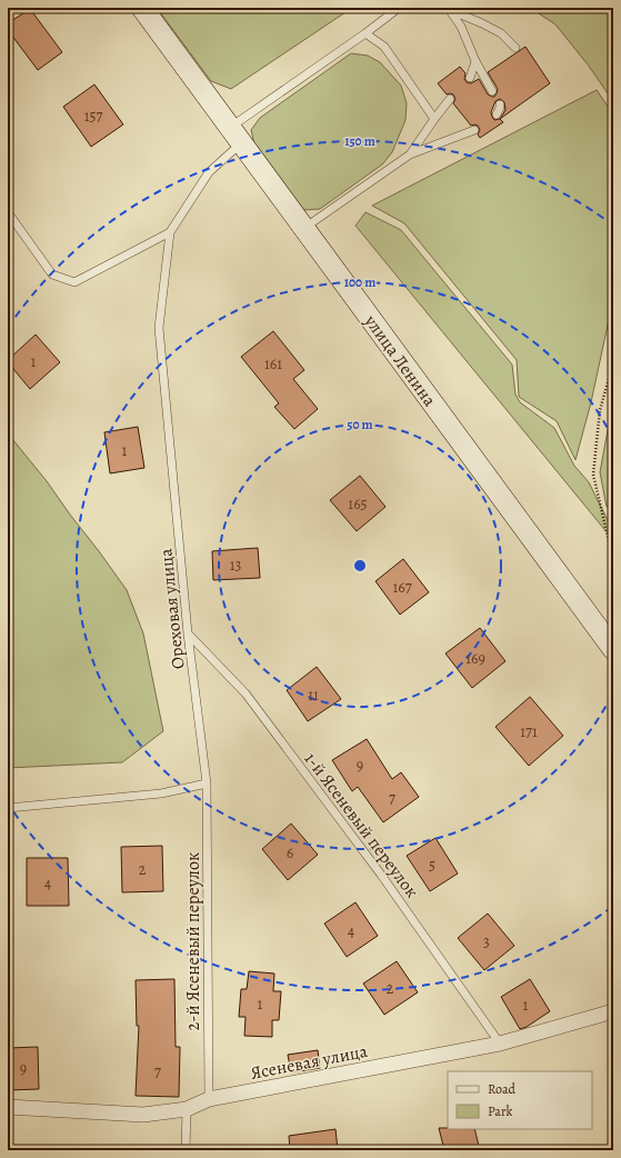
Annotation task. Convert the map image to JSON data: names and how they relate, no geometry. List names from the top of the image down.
{
  "streets": {
    "main road": ["улица Ленина"],
    "street": ["Ясеневая улица"],
    "lane": ["Ореховая улица", "1-й Ясеневый переулок", "2-й Ясеневый переулок"]
  },
  "crossings": [
    ["Ореховая улица", "1-й Ясеневый переулок"],
    ["Ореховая улица", "2-й Ясеневый переулок"],
    ["1-й Ясеневый переулок", "Ясеневая улица"],
    ["2-й Ясеневый переулок", "Ясеневая улица"]
  ],
  "house_numbers": [
    "157",
    "1",
    "161",
    "1",
    "165",
    "13",
    "167",
    "169",
    "11",
    "171",
    "9",
    "7",
    "6",
    "5",
    "2",
    "4",
    "4",
    "3",
    "2",
    "1",
    "1",
    "9",
    "7"
  ],
  "legend": ["Road", "Park"],
  "rings": ["150 m", "100 m", "50 m"]
}
